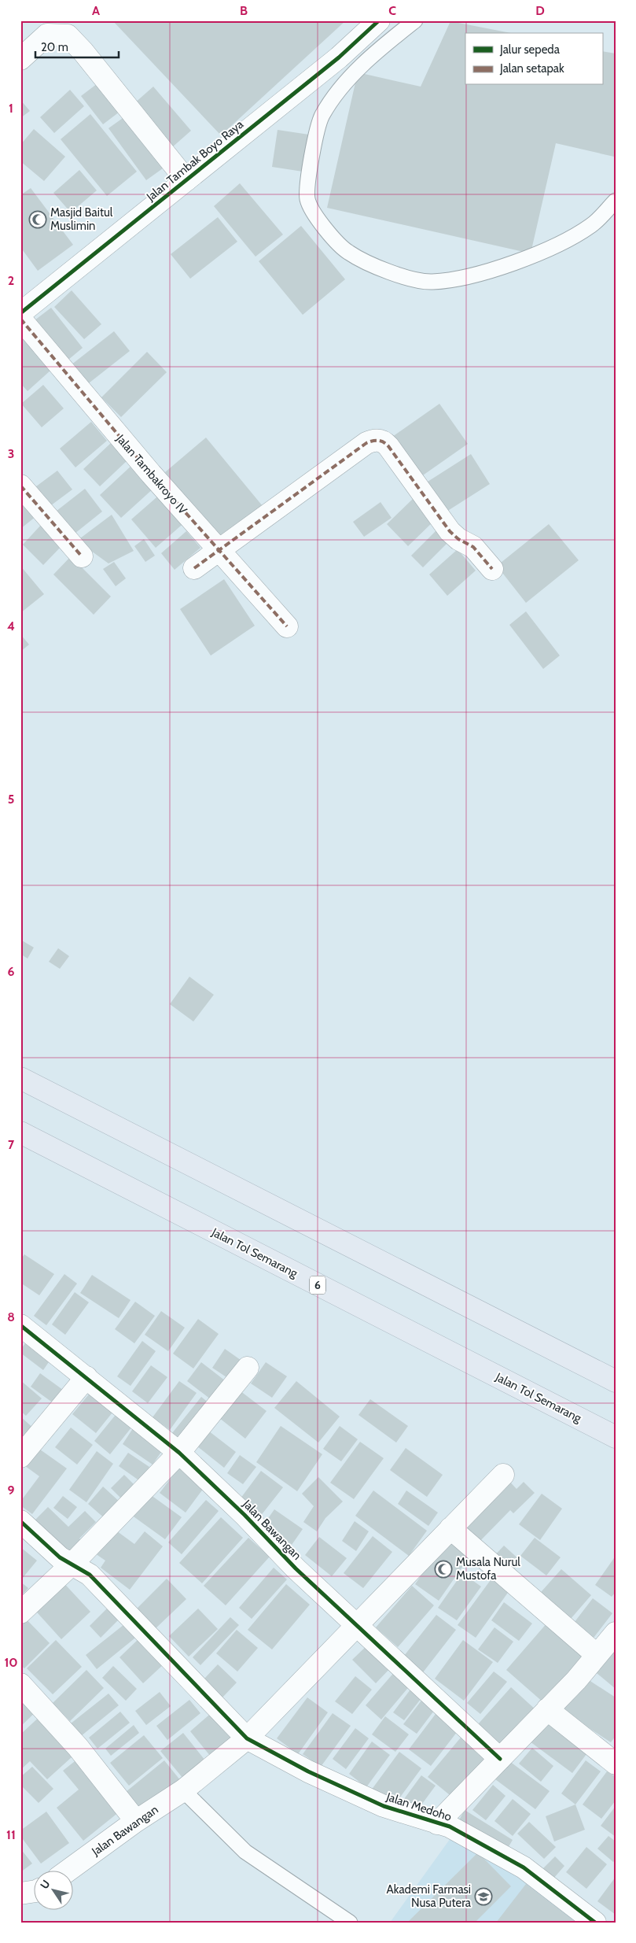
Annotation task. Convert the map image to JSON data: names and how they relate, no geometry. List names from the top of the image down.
{
  "streets": {
    "highway": ["Jalan Tol Semarang", "6"],
    "street": [
      "Jalan Tambak Boyo Raya",
      "Jalan Tambakroyo IV",
      "Jalan Bawangan",
      "Jalan Medoho"
    ]
  },
  "crossings": [
    ["Jalan Tambak Boyo Raya", "Jalan Tambakroyo IV"],
    ["Jalan Bawangan", "Jalan Medoho"]
  ],
  "places": {
    "mosque": ["Masjid Baitul Muslimin", "Musala Nurul Mustofa"],
    "school or university": ["Akademi Farmasi Nusa Putera"]
  },
  "legend": ["Jalur sepeda", "Jalan setapak"],
  "scale_bar": "20 m",
  "north": "top left",
  "grid": {
    "columns": [
      "A",
      "B",
      "C",
      "D"
    ],
    "rows": [
      "1",
      "2",
      "3",
      "4",
      "5",
      "6",
      "7",
      "8",
      "9",
      "10",
      "11"
    ]
  }
}
